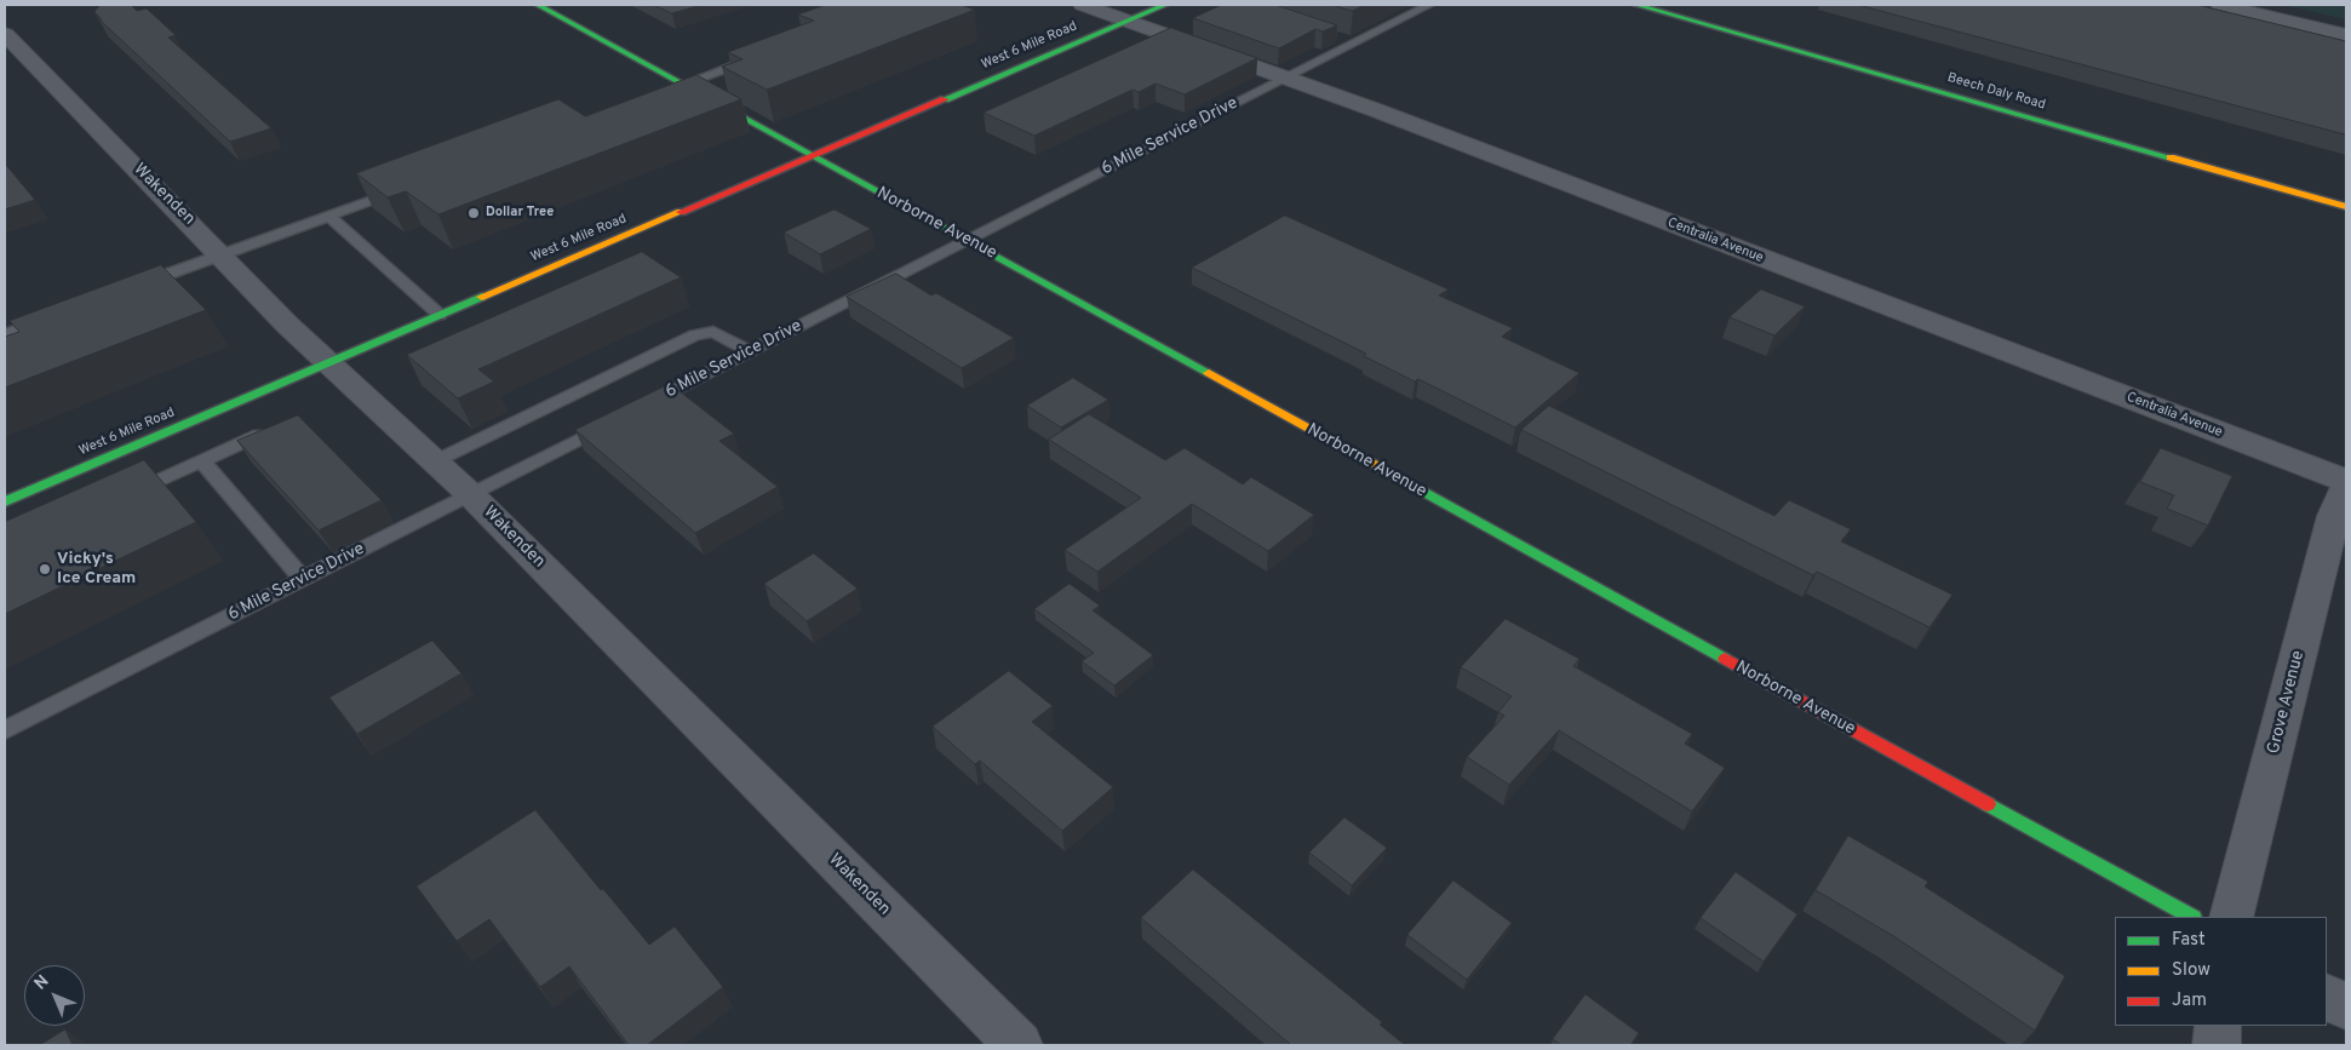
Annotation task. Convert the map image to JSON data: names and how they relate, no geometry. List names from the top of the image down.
{
  "streets": {
    "main road": ["West 6 Mile Road", "Beech Daly Road", "Norborne Avenue"],
    "street": ["Wakenden", "Centralia Avenue", "Grove Avenue"],
    "lane": ["6 Mile Service Drive"]
  },
  "crossings": [
    ["West 6 Mile Road", "Wakenden"],
    ["West 6 Mile Road", "Norborne Avenue"],
    ["West 6 Mile Road", "Centralia Avenue"],
    ["6 Mile Service Drive", "Wakenden"],
    ["6 Mile Service Drive", "Norborne Avenue"],
    ["6 Mile Service Drive", "Centralia Avenue"]
  ],
  "places": ["Dollar Tree", "Vicky's Ice Cream"],
  "legend": ["Fast", "Slow", "Jam"],
  "north": "top left"
}
